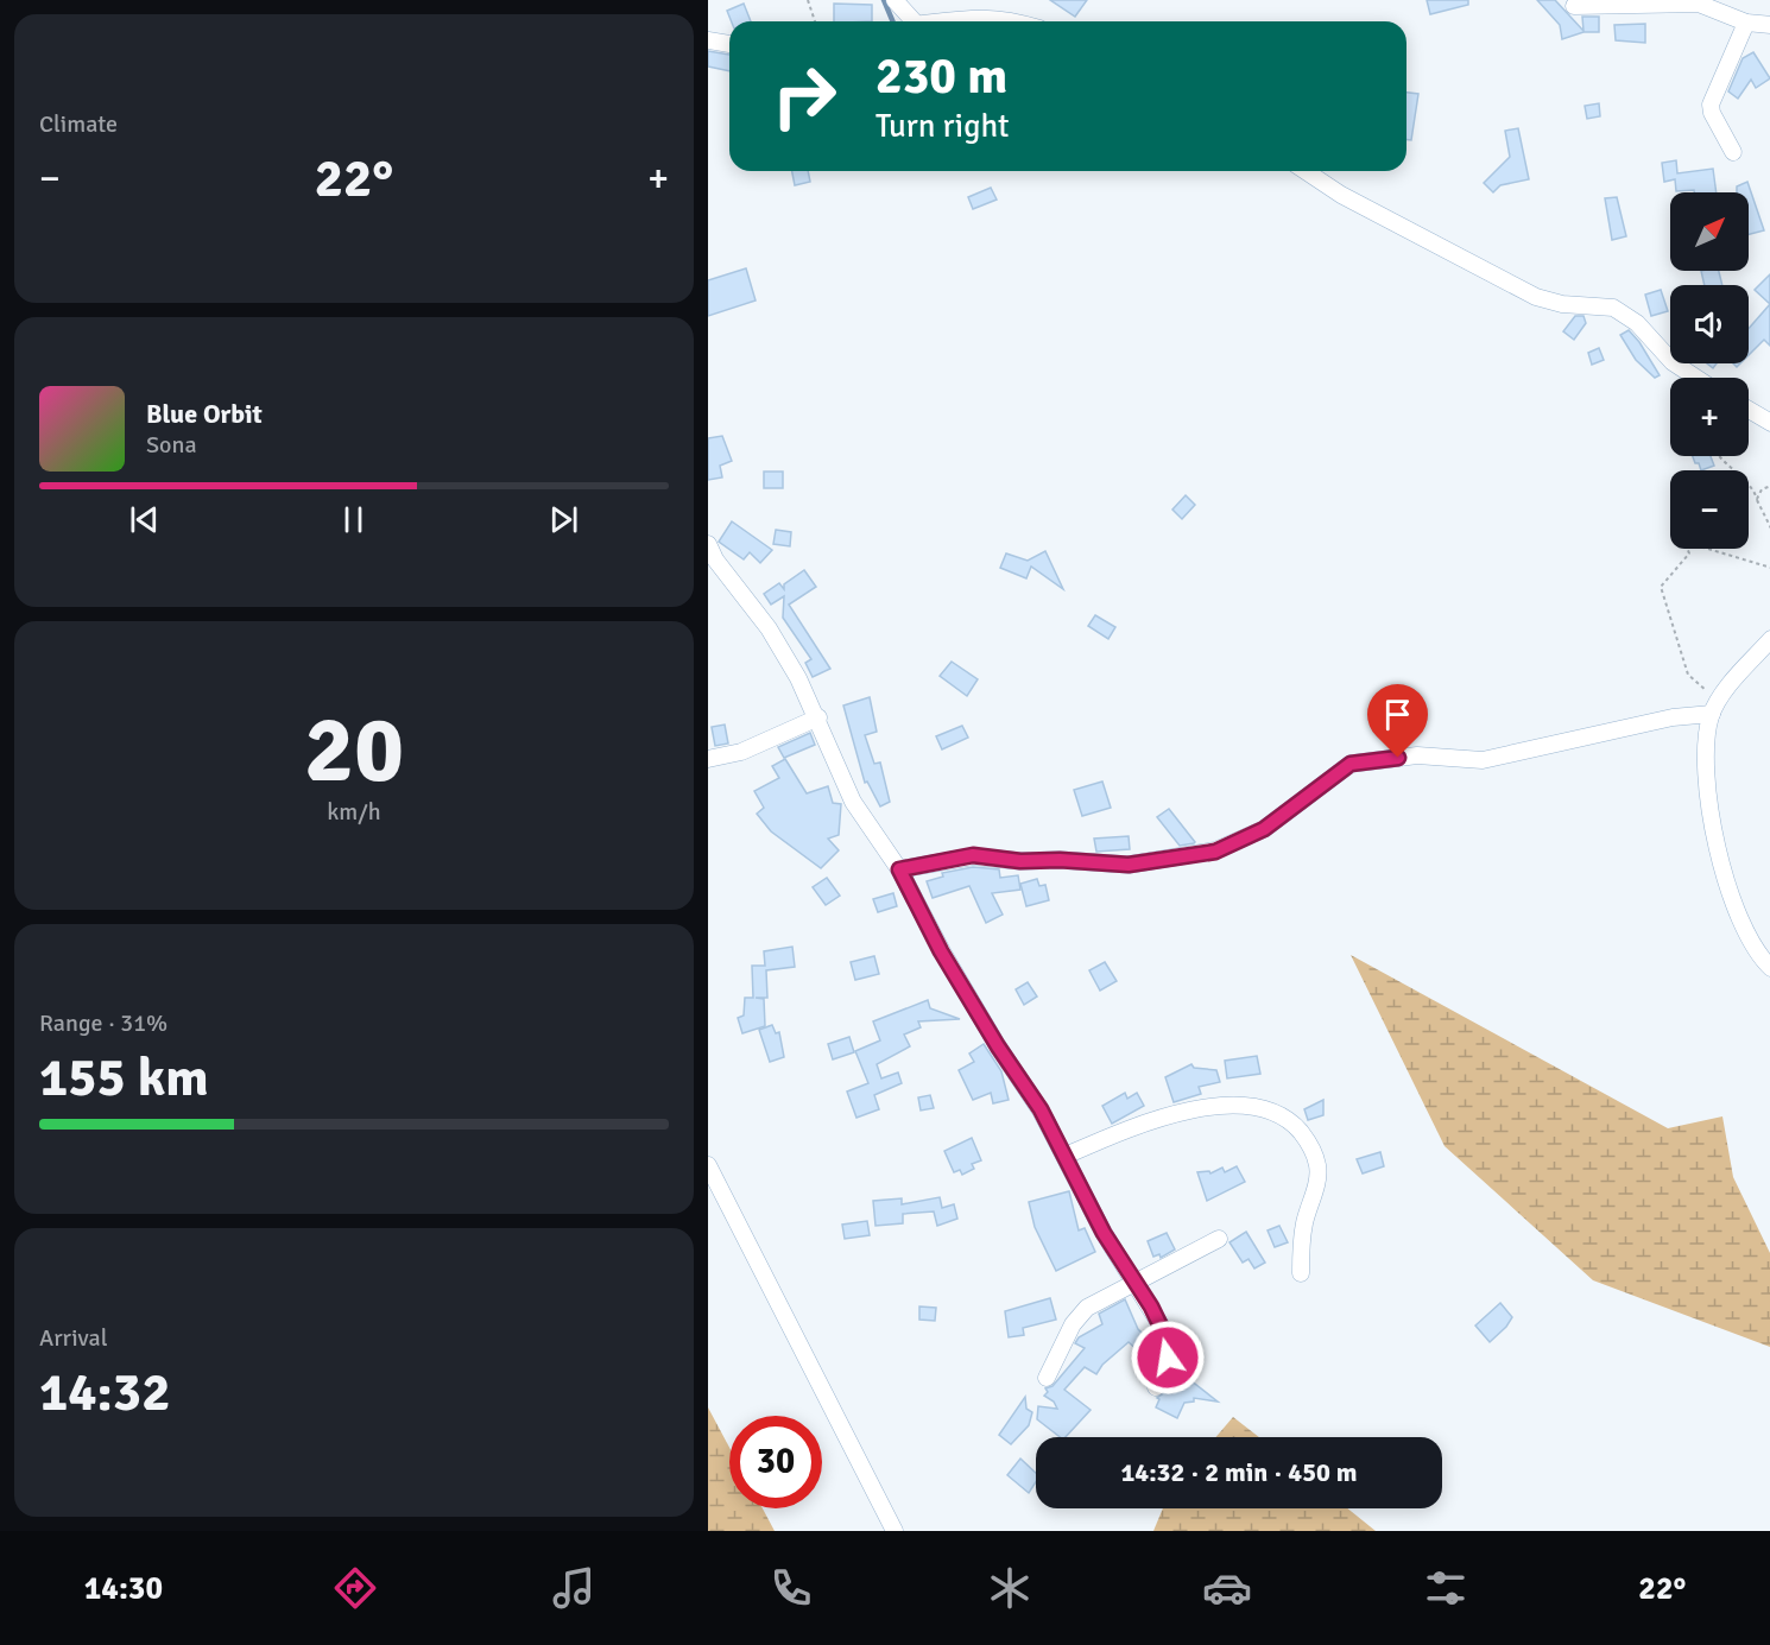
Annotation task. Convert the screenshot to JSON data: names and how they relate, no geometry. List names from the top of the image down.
{
  "north": "top right",
  "page": {
    "tile": [
      "Climate",
      ["20", "km/h"],
      ["Range · 31%", "155 km"],
      ["Arrival", "14:32"]
    ],
    "turn": ["230 m", "Turn right"],
    "heat": ["−", "22°", "+"],
    "map_buttons": ["+", "−"],
    "song": ["Blue Orbit", "Sona"],
    "limit": "30",
    "trip": "14:32 · 2 min · 450 m",
    "tabs": ["14:30", "22°"]
  }
}
